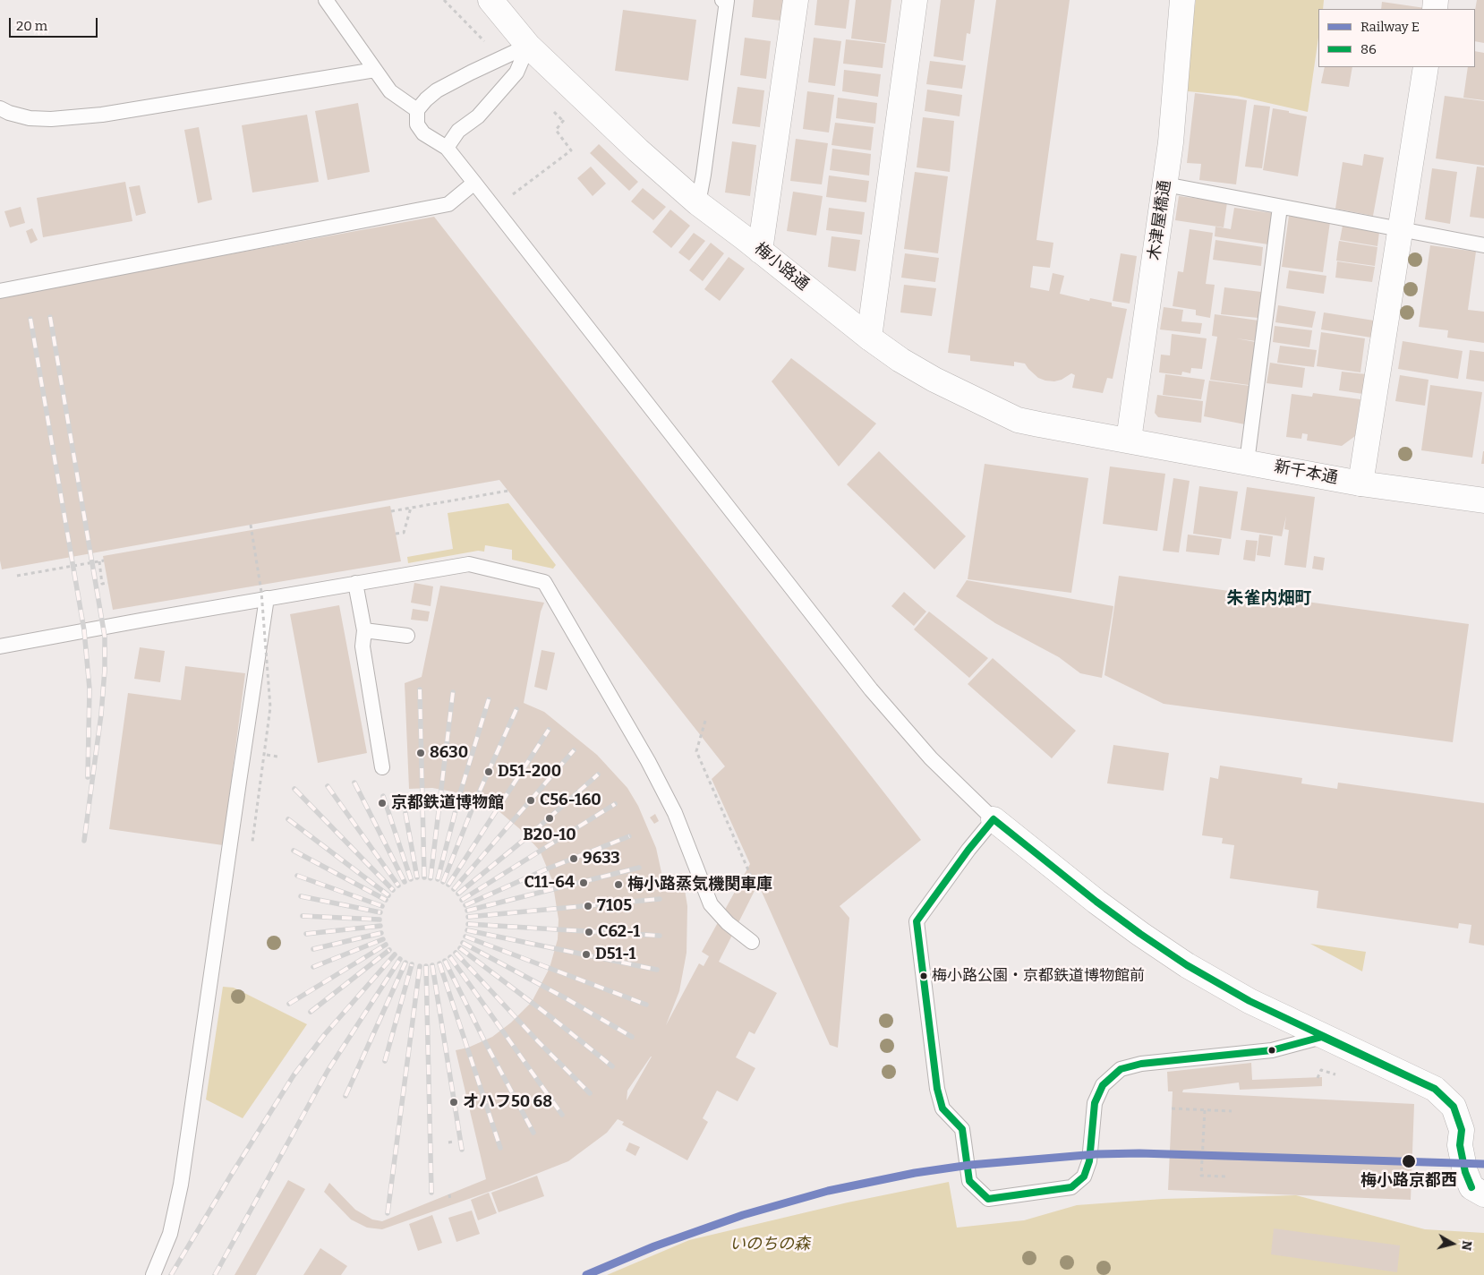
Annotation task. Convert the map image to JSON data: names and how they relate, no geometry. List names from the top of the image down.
{
  "streets": {
    "street": ["木津屋橋通", "梅小路通", "新千本通"]
  },
  "crossings": [
    ["木津屋橋通", "梅小路通"],
    ["木津屋橋通", "新千本通"],
    ["梅小路通", "新千本通"]
  ],
  "districts": ["朱雀内畑町"],
  "parks": ["いのちの森"],
  "places": [
    "8630",
    "D51-200",
    "C56-160",
    "京都鉄道博物館",
    "B20-10",
    "9633",
    "C11-64",
    "梅小路蒸気機関車庫",
    "7105",
    "C62-1",
    "D51-1",
    "梅小路公園・京都鉄道博物館前",
    "オハフ50 68",
    "梅小路京都西"
  ],
  "lines": ["transit line 86", "rail line E"],
  "legend": ["Railway E", "86"],
  "scale_bar": "20 m",
  "north": "right"
}
